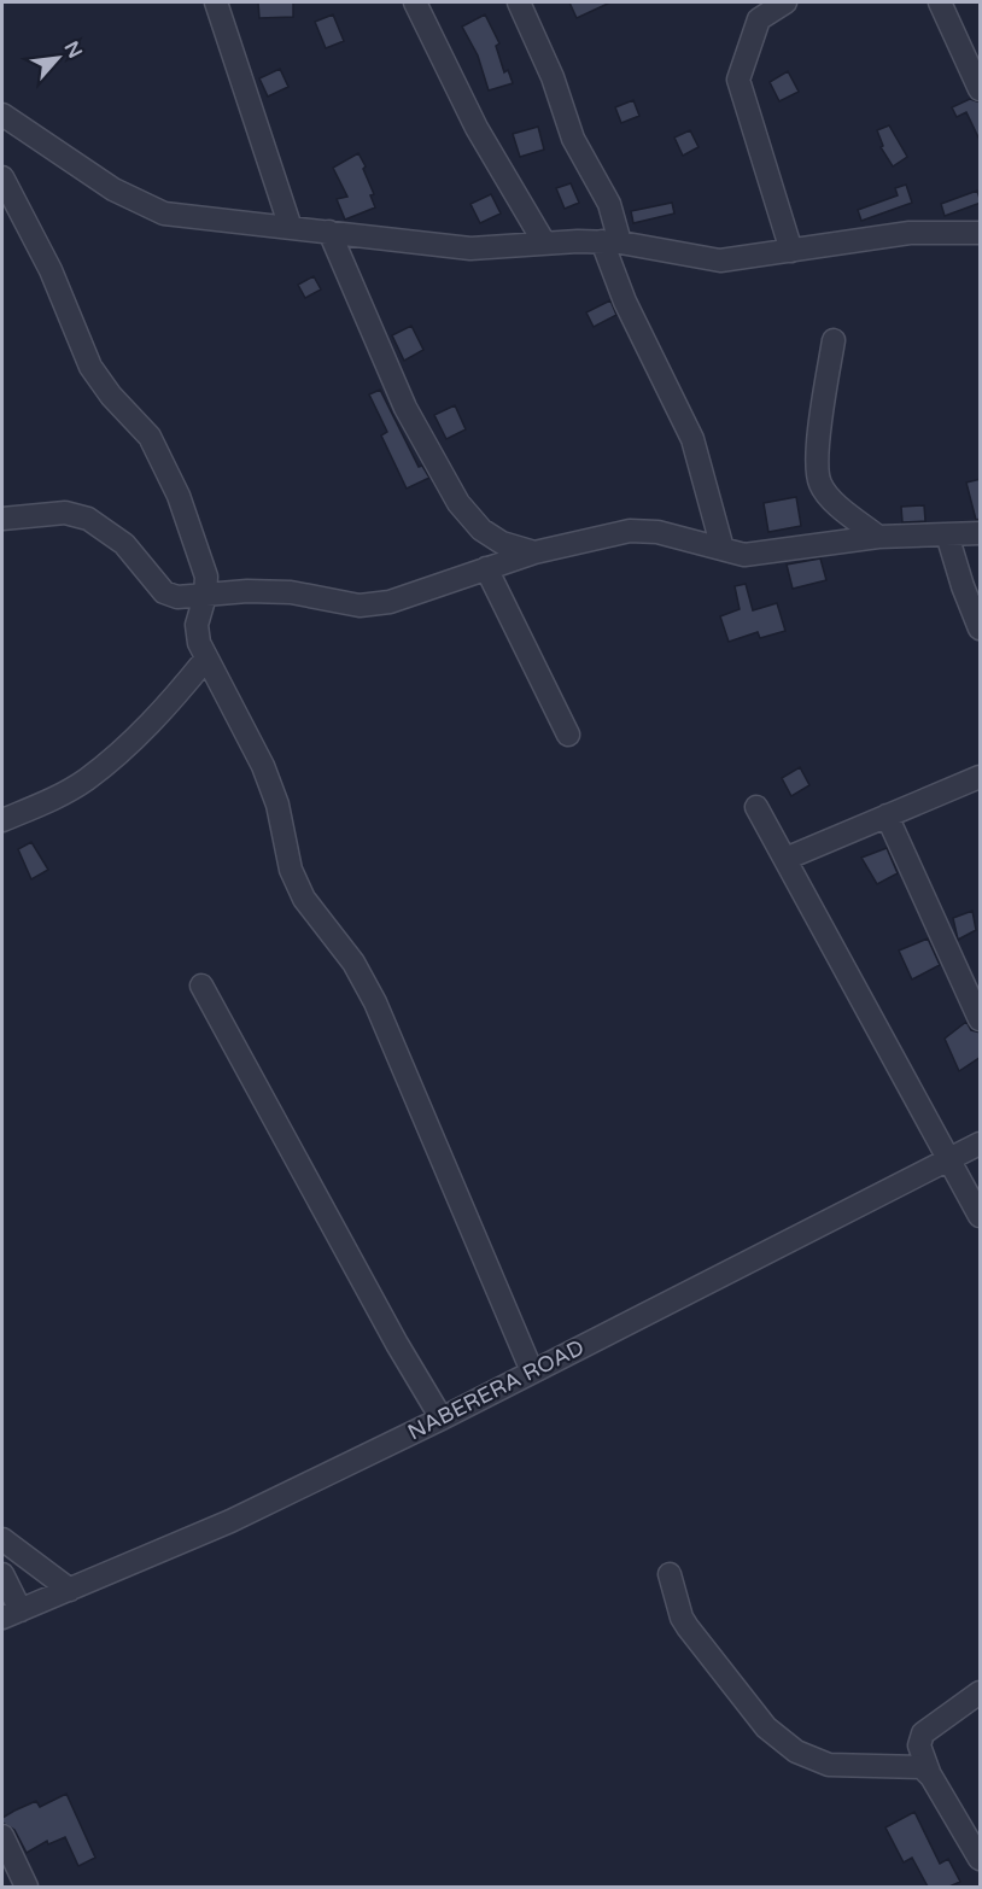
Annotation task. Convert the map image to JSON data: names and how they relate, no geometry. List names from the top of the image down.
{
  "streets": {
    "street": ["NABERERA ROAD"]
  },
  "north": "top right"
}
